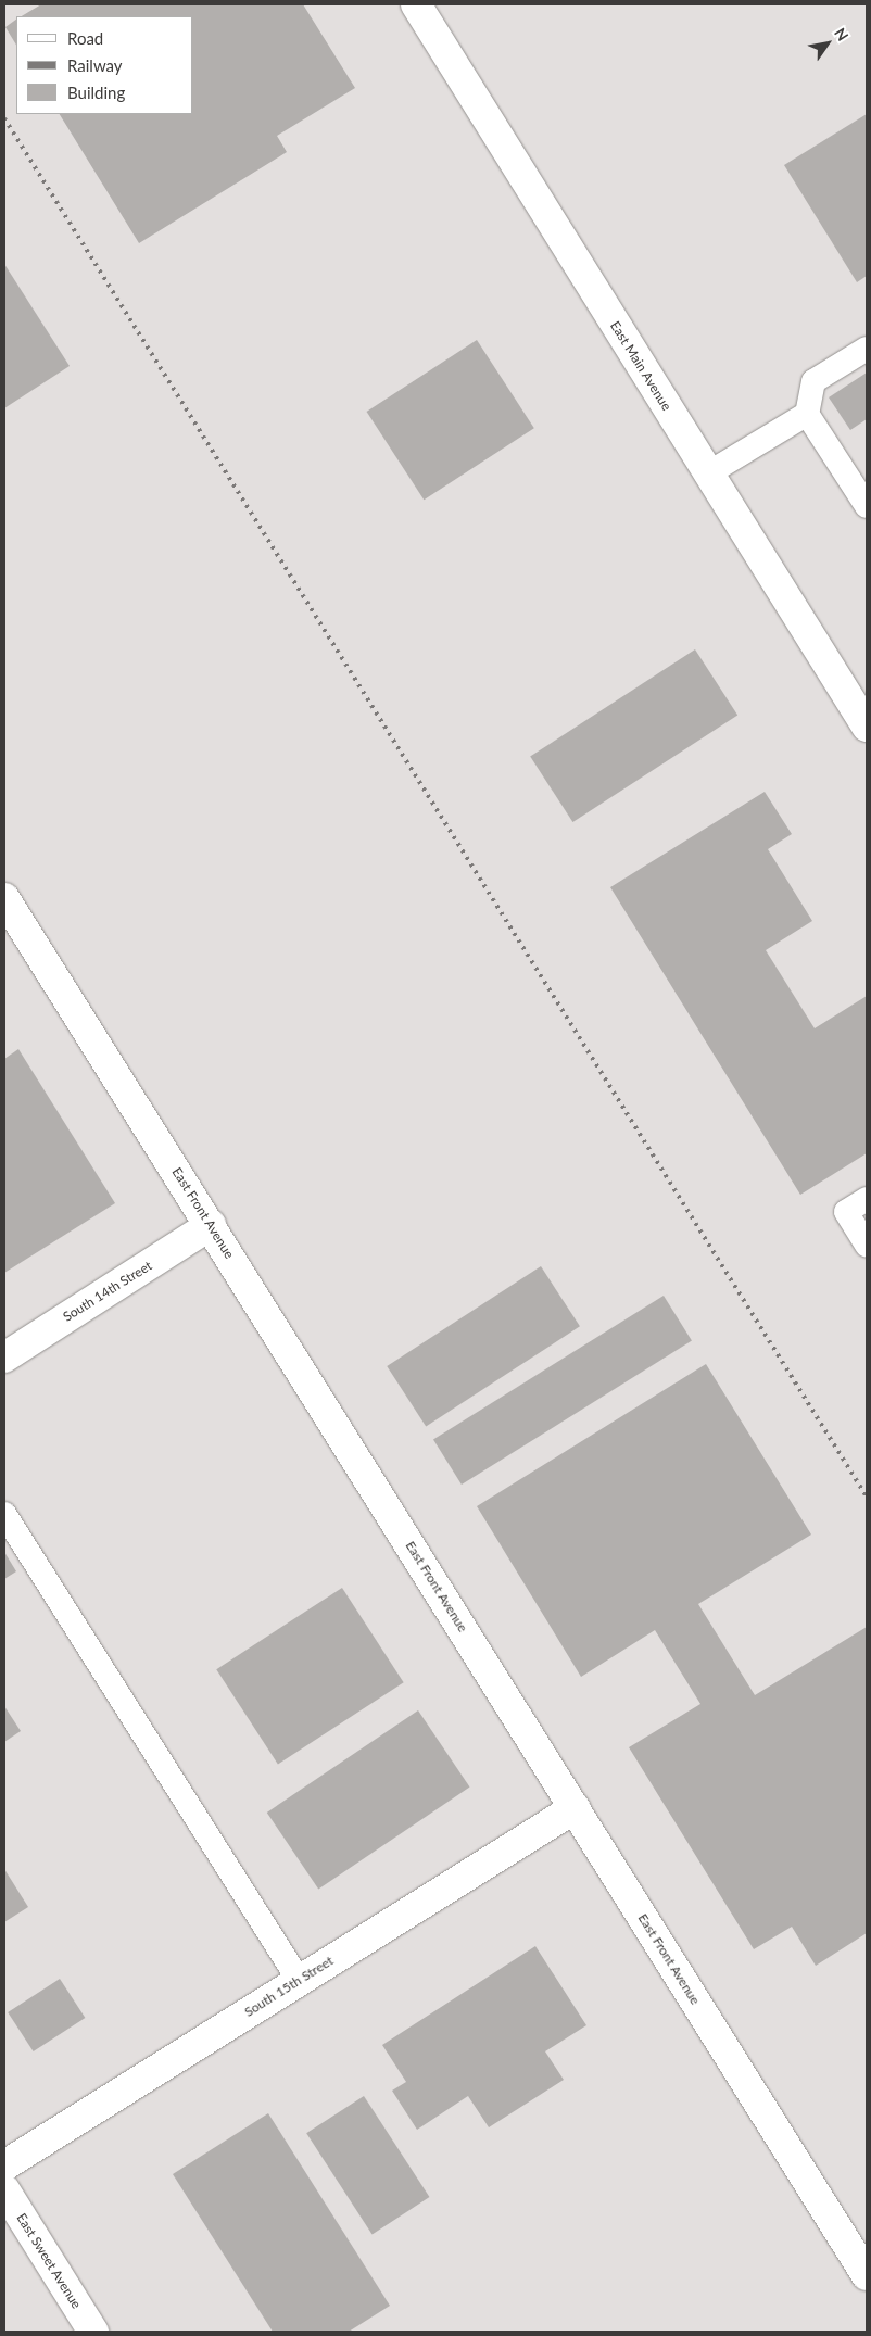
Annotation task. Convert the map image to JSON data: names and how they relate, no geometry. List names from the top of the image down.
{
  "streets": {
    "street": [
      "East Main Avenue",
      "East Front Avenue",
      "South 14th Street",
      "South 15th Street",
      "East Sweet Avenue"
    ]
  },
  "crossings": [
    ["East Front Avenue", "South 14th Street"],
    ["East Front Avenue", "South 15th Street"]
  ],
  "legend": ["Road", "Railway", "Building"],
  "north": "top right"
}
